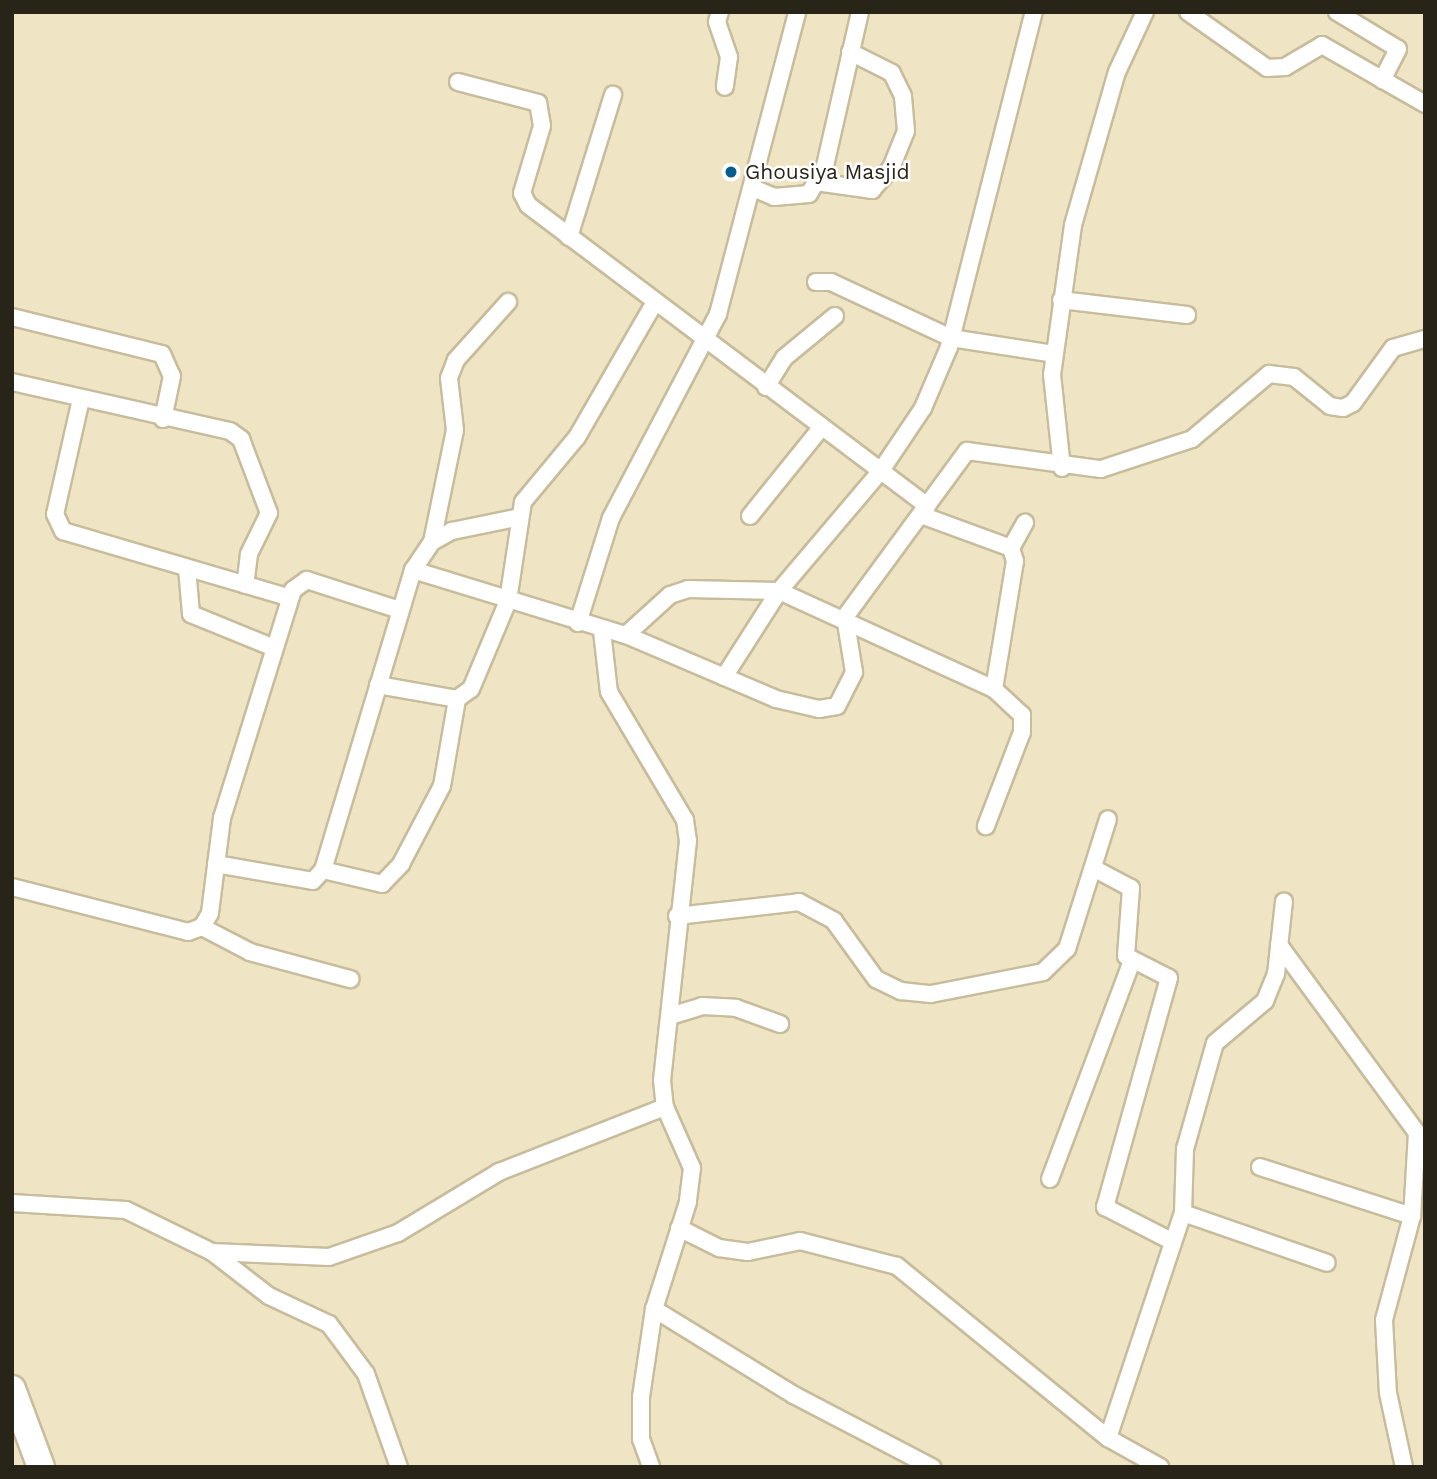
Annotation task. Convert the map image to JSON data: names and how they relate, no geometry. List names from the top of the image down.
{
  "places": ["Ghousiya Masjid"]
}
